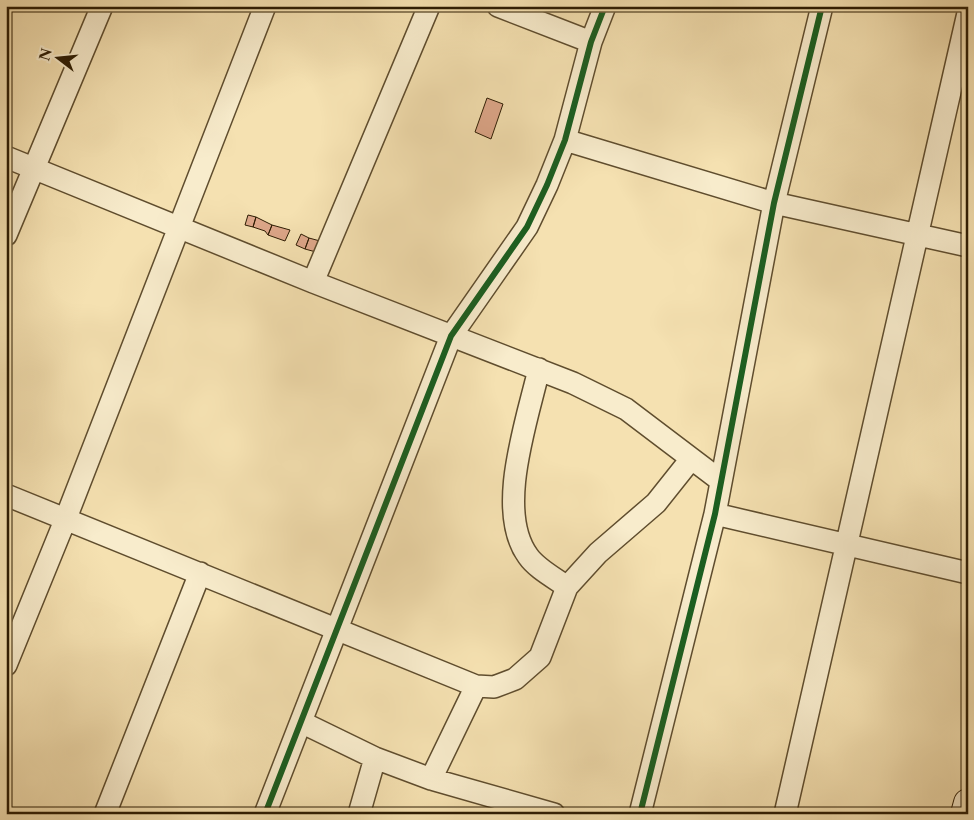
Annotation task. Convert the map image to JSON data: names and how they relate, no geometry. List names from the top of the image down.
{
  "north": "left"
}
